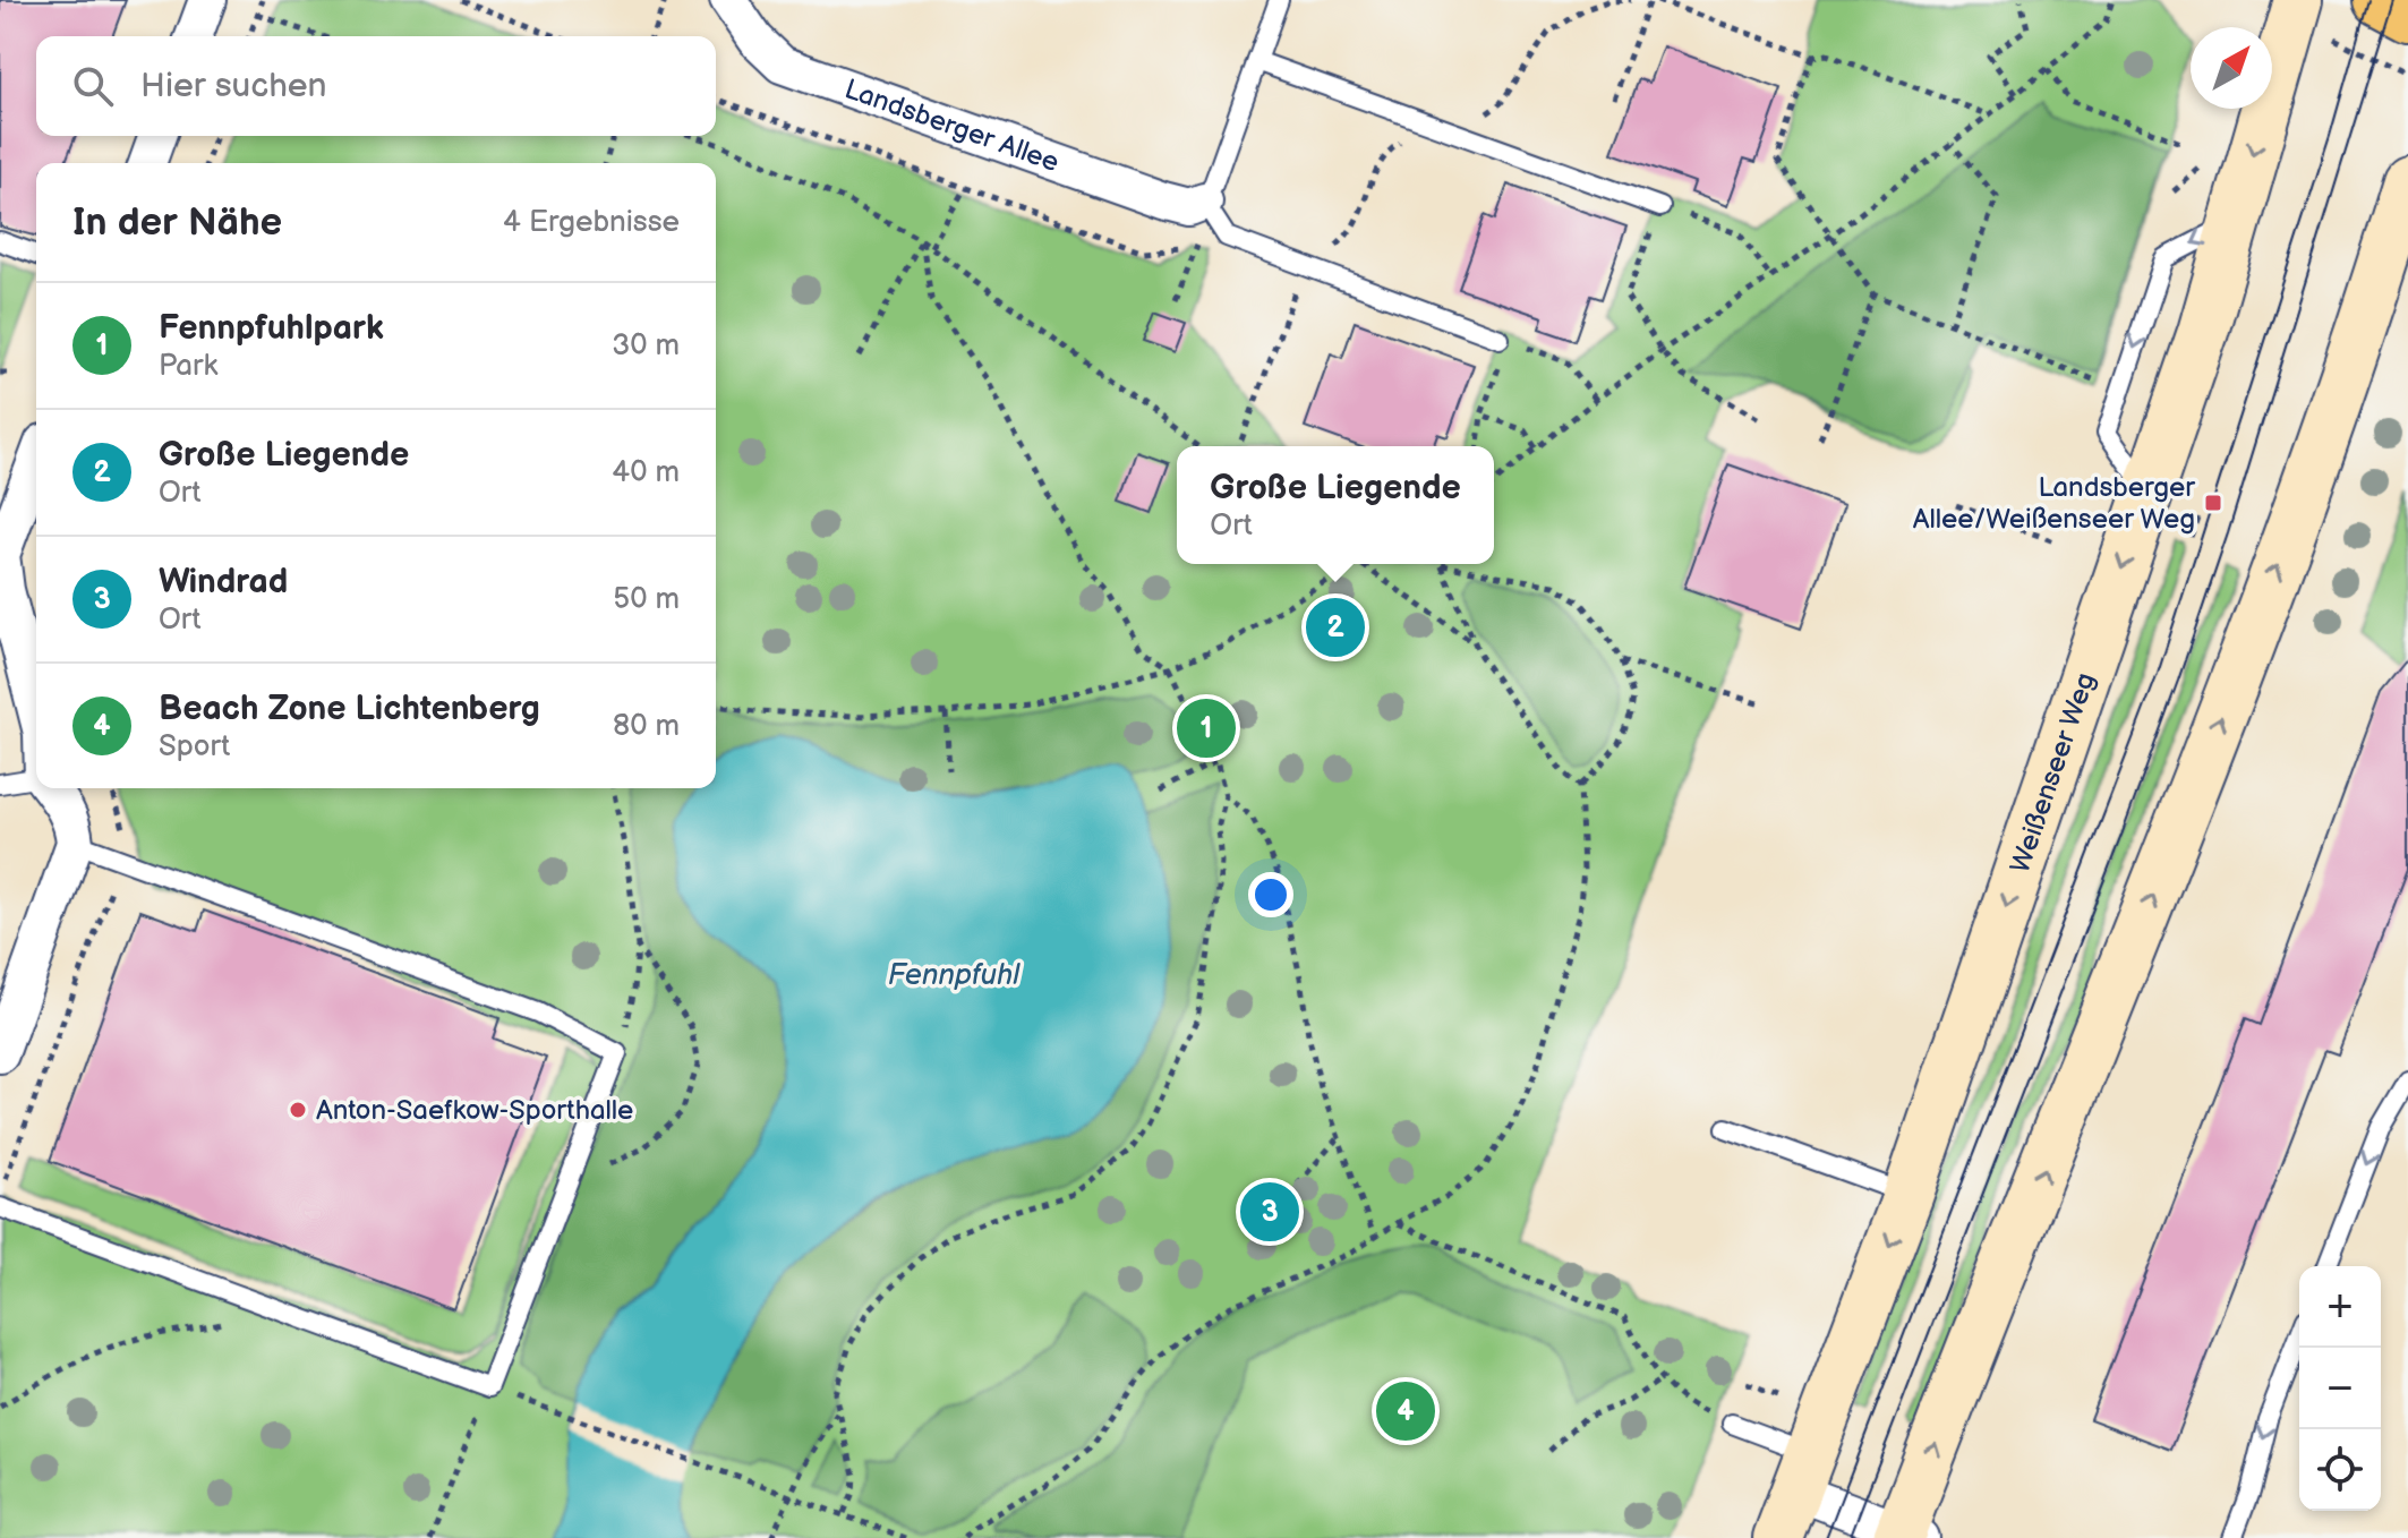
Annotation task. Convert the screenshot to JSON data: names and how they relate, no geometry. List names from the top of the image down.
{
  "streets": {
    "main road": ["Weißenseer Weg"],
    "street": ["Landsberger Allee"]
  },
  "water": ["Fennpfuhl"],
  "places": {
    "transit": ["Landsberger Allee/Weißenseer Weg"],
    "other": ["Anton-Saefkow-Sporthalle"]
  },
  "north": "top right",
  "page": {
    "search": "Hier suchen",
    "heading": ["In der Nähe", "4 Ergebnisse"],
    "list": [
      {
        "mark": "1",
        "name": "Fennpfuhlpark",
        "note": "Park",
        "value": "30 m"
      },
      {
        "mark": "2",
        "name": "Große Liegende",
        "note": "Ort",
        "value": "40 m"
      },
      {
        "mark": "3",
        "name": "Windrad",
        "note": "Ort",
        "value": "50 m"
      },
      {
        "mark": "4",
        "name": "Beach Zone Lichtenberg",
        "note": "Sport",
        "value": "80 m"
      }
    ],
    "popup": ["Große Liegende", "Ort"],
    "pins": [
      "2",
      "1",
      "3",
      "4"
    ],
    "map_buttons": ["+", "−"]
  }
}
